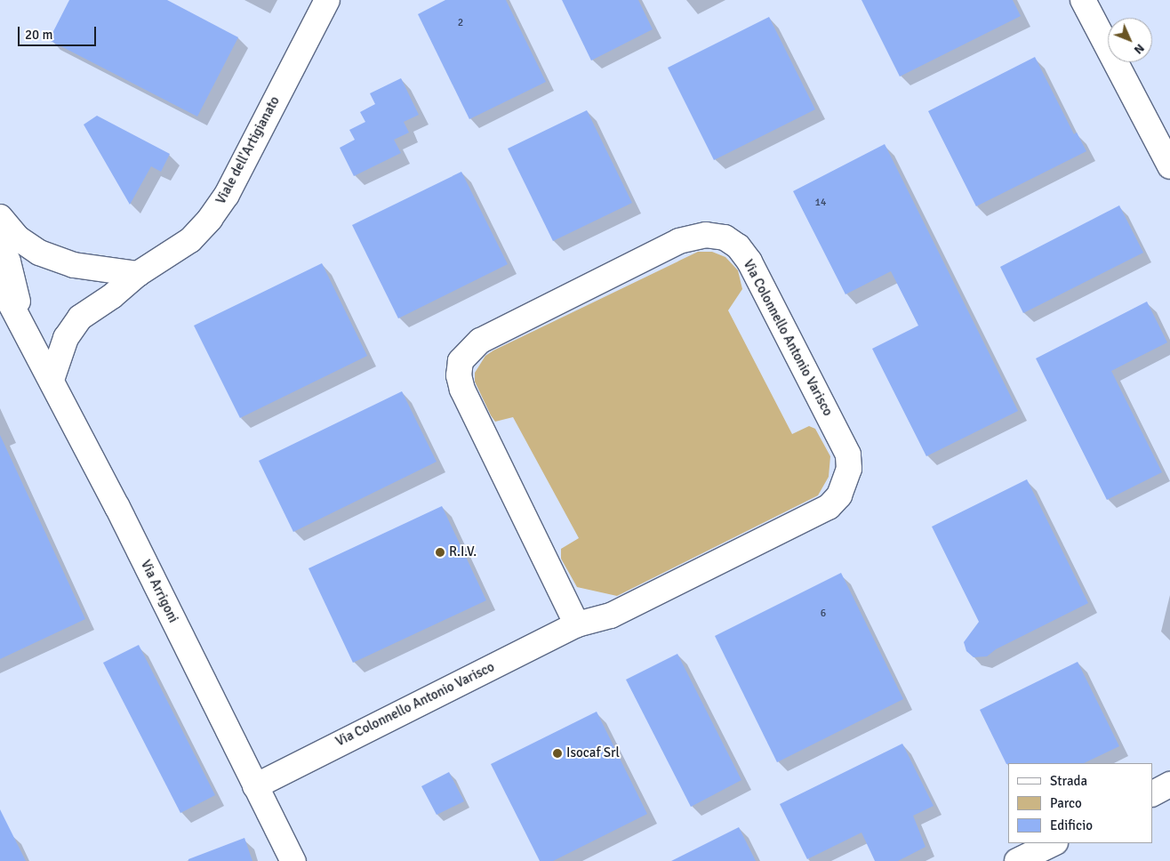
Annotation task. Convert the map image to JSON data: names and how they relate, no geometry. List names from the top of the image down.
{
  "streets": {
    "street": ["Viale dell'Artigianato", "Via Colonnello Antonio Varisco", "Via Arrigoni"]
  },
  "crossings": [
    ["Viale dell'Artigianato", "Via Arrigoni"],
    ["Via Colonnello Antonio Varisco", "Via Arrigoni"]
  ],
  "places": ["R.I.V.", "Isocaf Srl"],
  "house_numbers": ["2", "14", "6"],
  "legend": ["Strada", "Parco", "Edificio"],
  "scale_bar": "20 m",
  "north": "bottom right"
}
